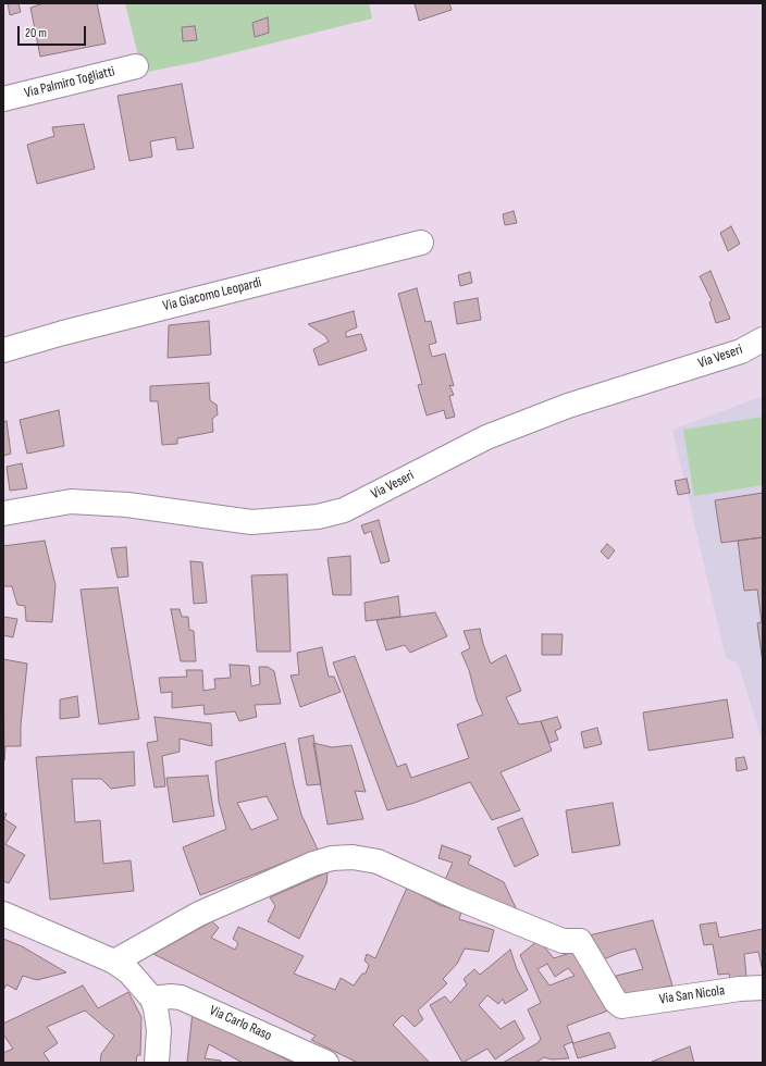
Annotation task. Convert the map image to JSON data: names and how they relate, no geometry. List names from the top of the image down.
{
  "streets": {
    "street": [
      "Via Palmiro Togliatti",
      "Via Giacomo Leopardi",
      "Via Veseri",
      "Via San Nicola",
      "Via Carlo Raso"
    ]
  },
  "scale_bar": "20 m"
}
